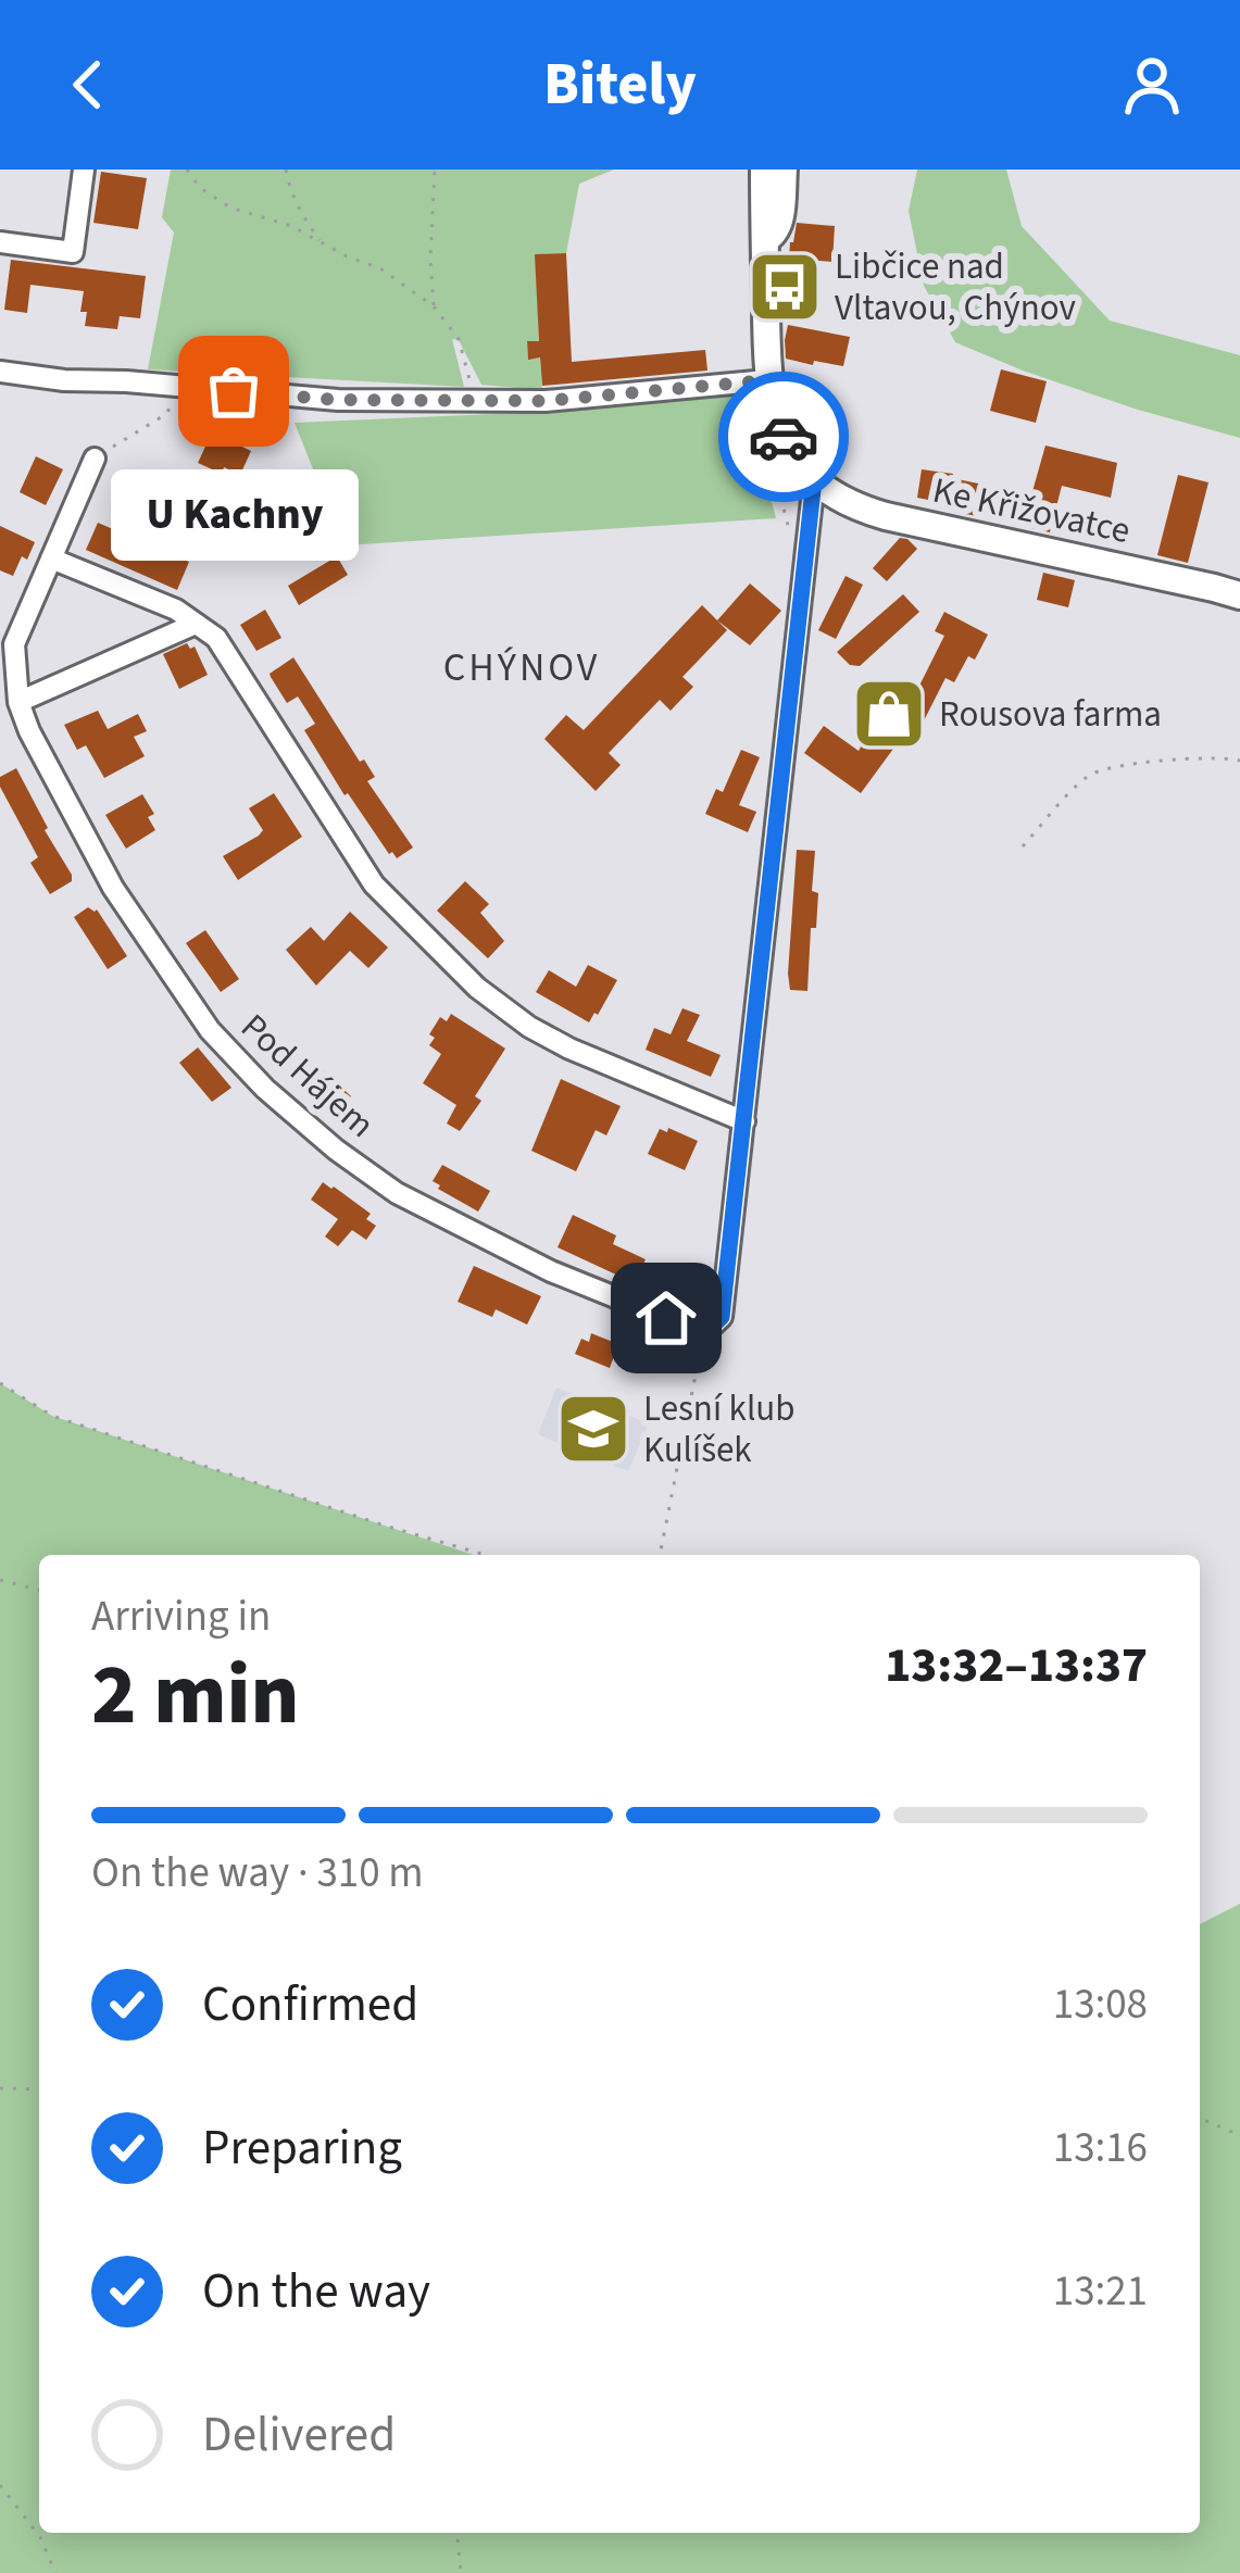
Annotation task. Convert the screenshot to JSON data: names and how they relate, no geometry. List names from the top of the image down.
{
  "streets": {
    "street": ["Ke Křižovatce", "Pod Hájem"]
  },
  "districts": ["CHÝNOV"],
  "places": {
    "bus stop": ["Libčice nad Vltavou, Chýnov"],
    "other": ["U Kachny"],
    "shop": ["Rousova farma"],
    "school or university": ["Lesní klub Kulíšek"]
  },
  "page": {
    "header": "Bitely",
    "bubble": "U Kachny",
    "heading": ["2 min", "Arriving in", "13:32–13:37"],
    "bar": "On the way · 310 m",
    "list": [
      ["Confirmed", "13:08"],
      ["Preparing", "13:16"],
      ["On the way", "13:21"],
      "Delivered"
    ]
  }
}
